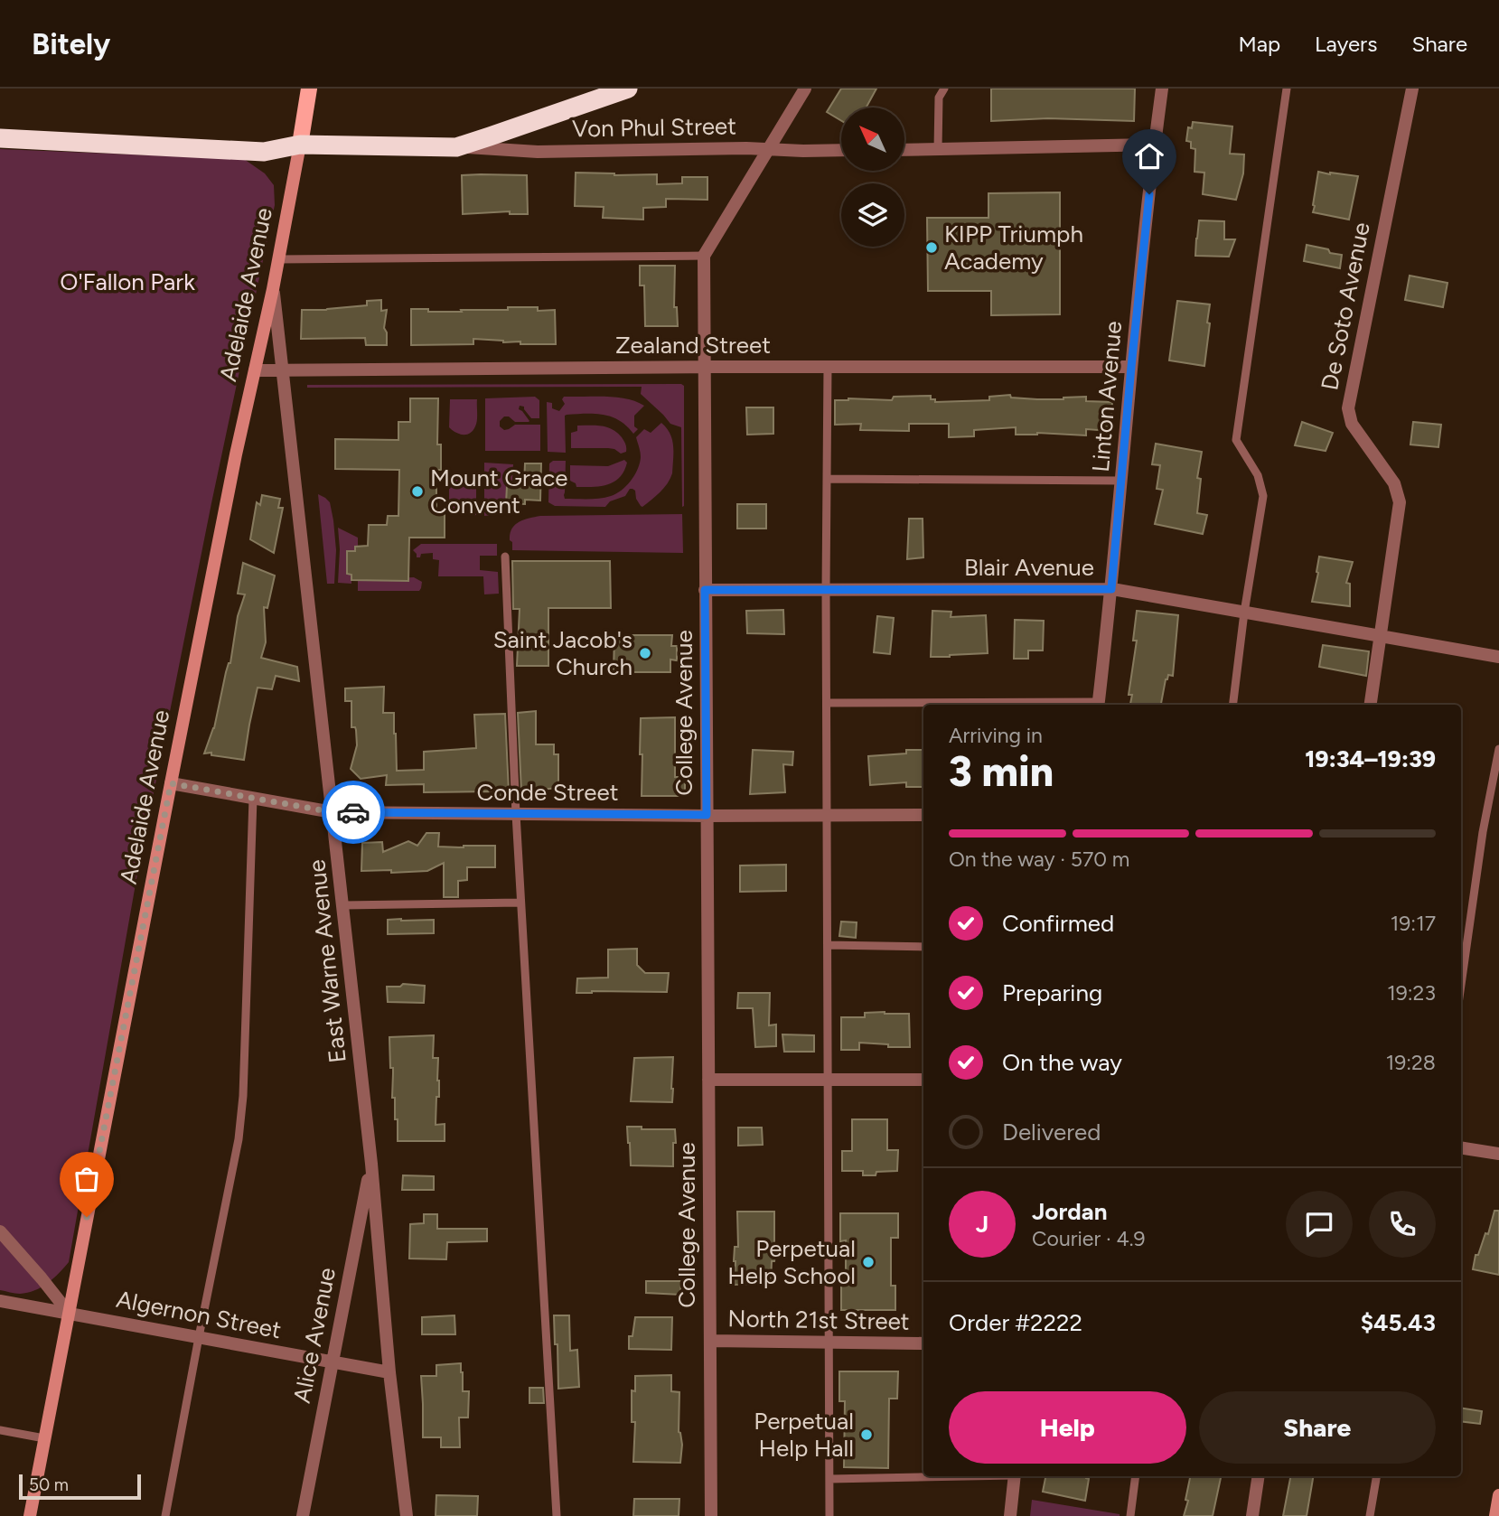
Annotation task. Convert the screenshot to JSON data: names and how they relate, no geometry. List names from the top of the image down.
{
  "streets": {
    "main road": ["Adelaide Avenue"],
    "street": [
      "Von Phul Street",
      "De Soto Avenue",
      "Zealand Street",
      "Linton Avenue",
      "Blair Avenue",
      "College Avenue",
      "Conde Street",
      "East Warne Avenue",
      "Algernon Street",
      "North 21st Street",
      "Alice Avenue"
    ]
  },
  "crossings": [
    ["Adelaide Avenue", "Zealand Street"],
    ["Adelaide Avenue", "Conde Street"],
    ["Adelaide Avenue", "East Warne Avenue"],
    ["Adelaide Avenue", "Algernon Street"],
    ["De Soto Avenue", "Blair Avenue"],
    ["Zealand Street", "Linton Avenue"],
    ["Zealand Street", "College Avenue"],
    ["Zealand Street", "East Warne Avenue"],
    ["Linton Avenue", "Blair Avenue"],
    ["Blair Avenue", "College Avenue"],
    ["College Avenue", "Conde Street"],
    ["College Avenue", "North 21st Street"],
    ["Conde Street", "East Warne Avenue"],
    ["East Warne Avenue", "Algernon Street"],
    ["East Warne Avenue", "Alice Avenue"],
    ["Algernon Street", "Alice Avenue"]
  ],
  "parks": ["O'Fallon Park"],
  "places": [
    "KIPP Triumph Academy",
    "Mount Grace Convent",
    "Saint Jacob's Church",
    "Perpetual Help School",
    "Perpetual Help Hall"
  ],
  "scale_bar": "50 m",
  "north": "top left",
  "page": {
    "header": "Bitely",
    "nav": ["Map", "Layers", "Share"],
    "heading": ["3 min", "Arriving in", "19:34–19:39"],
    "panel": [
      "Jordan",
      "Courier · 4.9",
      "Order #2222",
      "$45.43"
    ],
    "bar": "On the way · 570 m",
    "list": [
      ["Confirmed", "19:17"],
      ["Preparing", "19:23"],
      ["On the way", "19:28"],
      "Delivered"
    ],
    "round": "J",
    "buttons": ["Help", "Share"],
    "scale": "50 m"
  }
}
